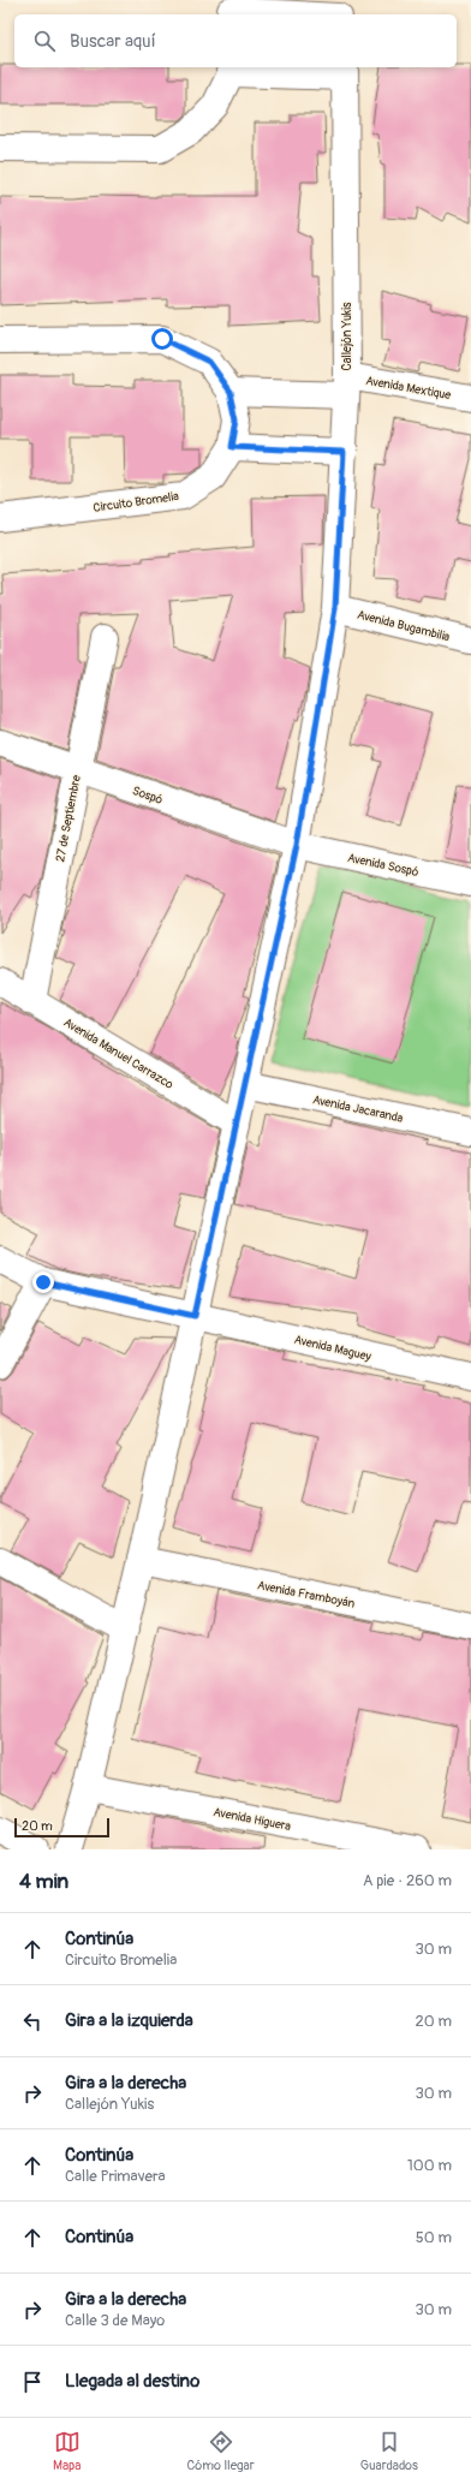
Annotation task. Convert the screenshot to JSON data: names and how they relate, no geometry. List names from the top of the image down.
{
  "streets": {
    "street": [
      "Callejón Yukis",
      "Avenida Mextique",
      "Circuito Bromelia",
      "Avenida Bugambilia",
      "Sospó",
      "27 de Septiembre",
      "Avenida Sospó",
      "Avenida Manuel Carrazco",
      "Avenida Jacaranda",
      "Avenida Maguey",
      "Avenida Framboyán",
      "Avenida Higuera"
    ]
  },
  "crossings": [
    ["Callejón Yukis", "Avenida Mextique"],
    ["Callejón Yukis", "Avenida Bugambilia"],
    ["Callejón Yukis", "Sospó"],
    ["Callejón Yukis", "Avenida Sospó"],
    ["Callejón Yukis", "Avenida Manuel Carrazco"],
    ["Callejón Yukis", "Avenida Jacaranda"],
    ["Callejón Yukis", "Avenida Maguey"],
    ["Callejón Yukis", "Avenida Framboyán"],
    ["Callejón Yukis", "Avenida Higuera"],
    ["Avenida Mextique", "Circuito Bromelia"],
    ["Sospó", "27 de Septiembre"],
    ["Sospó", "Avenida Sospó"],
    ["27 de Septiembre", "Avenida Manuel Carrazco"]
  ],
  "scale_bar": "20 m",
  "page": {
    "search": "Buscar aquí",
    "scale": "20 m",
    "heading": ["4 min", "A pie · 260 m"],
    "list": [
      ["Continúa", "Circuito Bromelia", "30 m"],
      ["Gira a la izquierda", "20 m"],
      ["Gira a la derecha", "Callejón Yukis", "30 m"],
      ["Continúa", "Calle Primavera", "100 m"],
      ["Continúa", "50 m"],
      ["Gira a la derecha", "Calle 3 de Mayo", "30 m"],
      "Llegada al destino"
    ],
    "nav": ["Mapa", "Cómo llegar", "Guardados"]
  }
}
